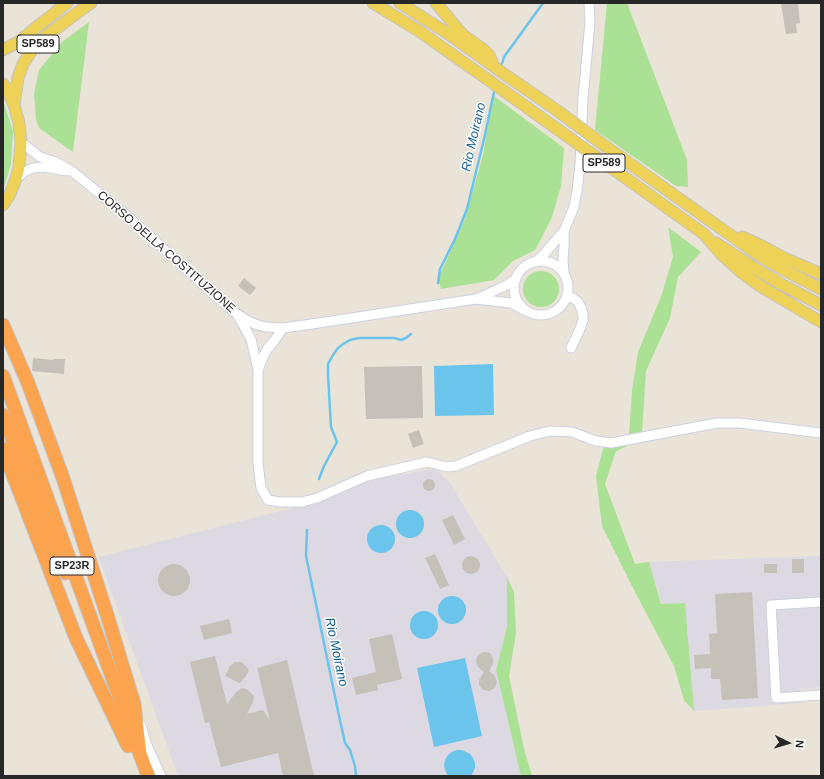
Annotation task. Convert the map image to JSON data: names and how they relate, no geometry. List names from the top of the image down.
{
  "streets": {
    "highway": ["SP23R"],
    "main road": ["SP589"],
    "street": ["CORSO DELLA COSTITUZIONE"]
  },
  "water": ["Rio Moirano"],
  "north": "right"
}
